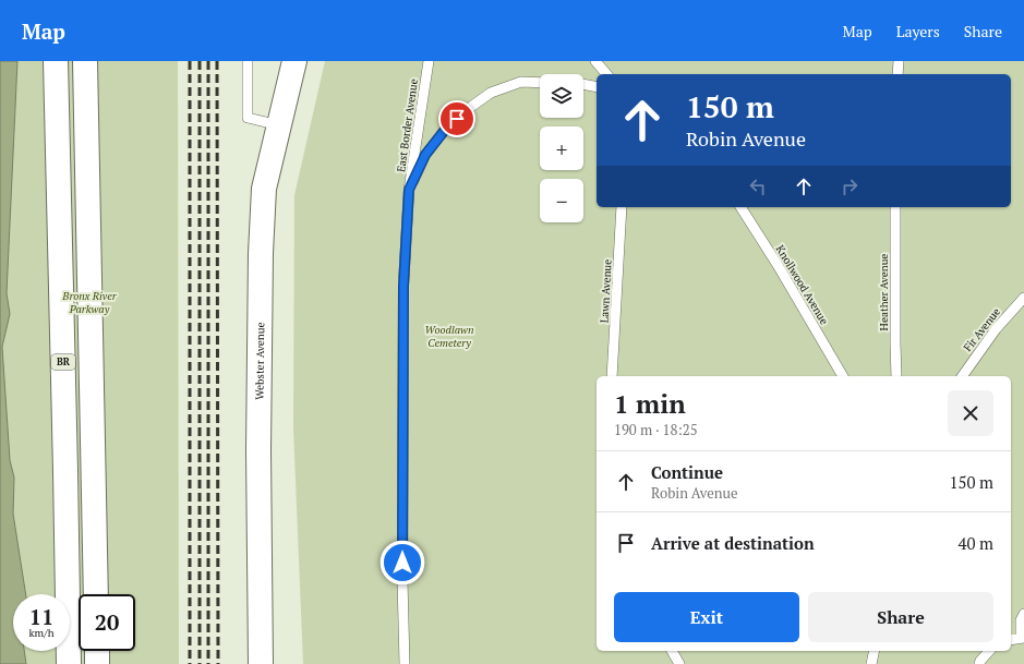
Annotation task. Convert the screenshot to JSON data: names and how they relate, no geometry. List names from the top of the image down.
{
  "streets": {
    "main road": ["Webster Avenue", "BR"],
    "lane": [
      "East Border Avenue",
      "Knollwood Avenue",
      "Lawn Avenue",
      "Heather Avenue",
      "Fir Avenue"
    ]
  },
  "parks": ["Bronx River Parkway", "Woodlawn Cemetery"],
  "page": {
    "header": "Map",
    "nav": ["Map", "Layers", "Share"],
    "map_buttons": ["+", "−"],
    "turn": ["150 m", "Robin Avenue"],
    "heading": ["1 min", "190 m · 18:25"],
    "list": [
      {
        "name": "Continue",
        "note": "Robin Avenue",
        "value": "150 m"
      },
      {
        "name": "Arrive at destination",
        "value": "40 m"
      }
    ],
    "buttons": ["Exit", "Share"],
    "speed": "11 km/h",
    "limit": "20"
  }
}
